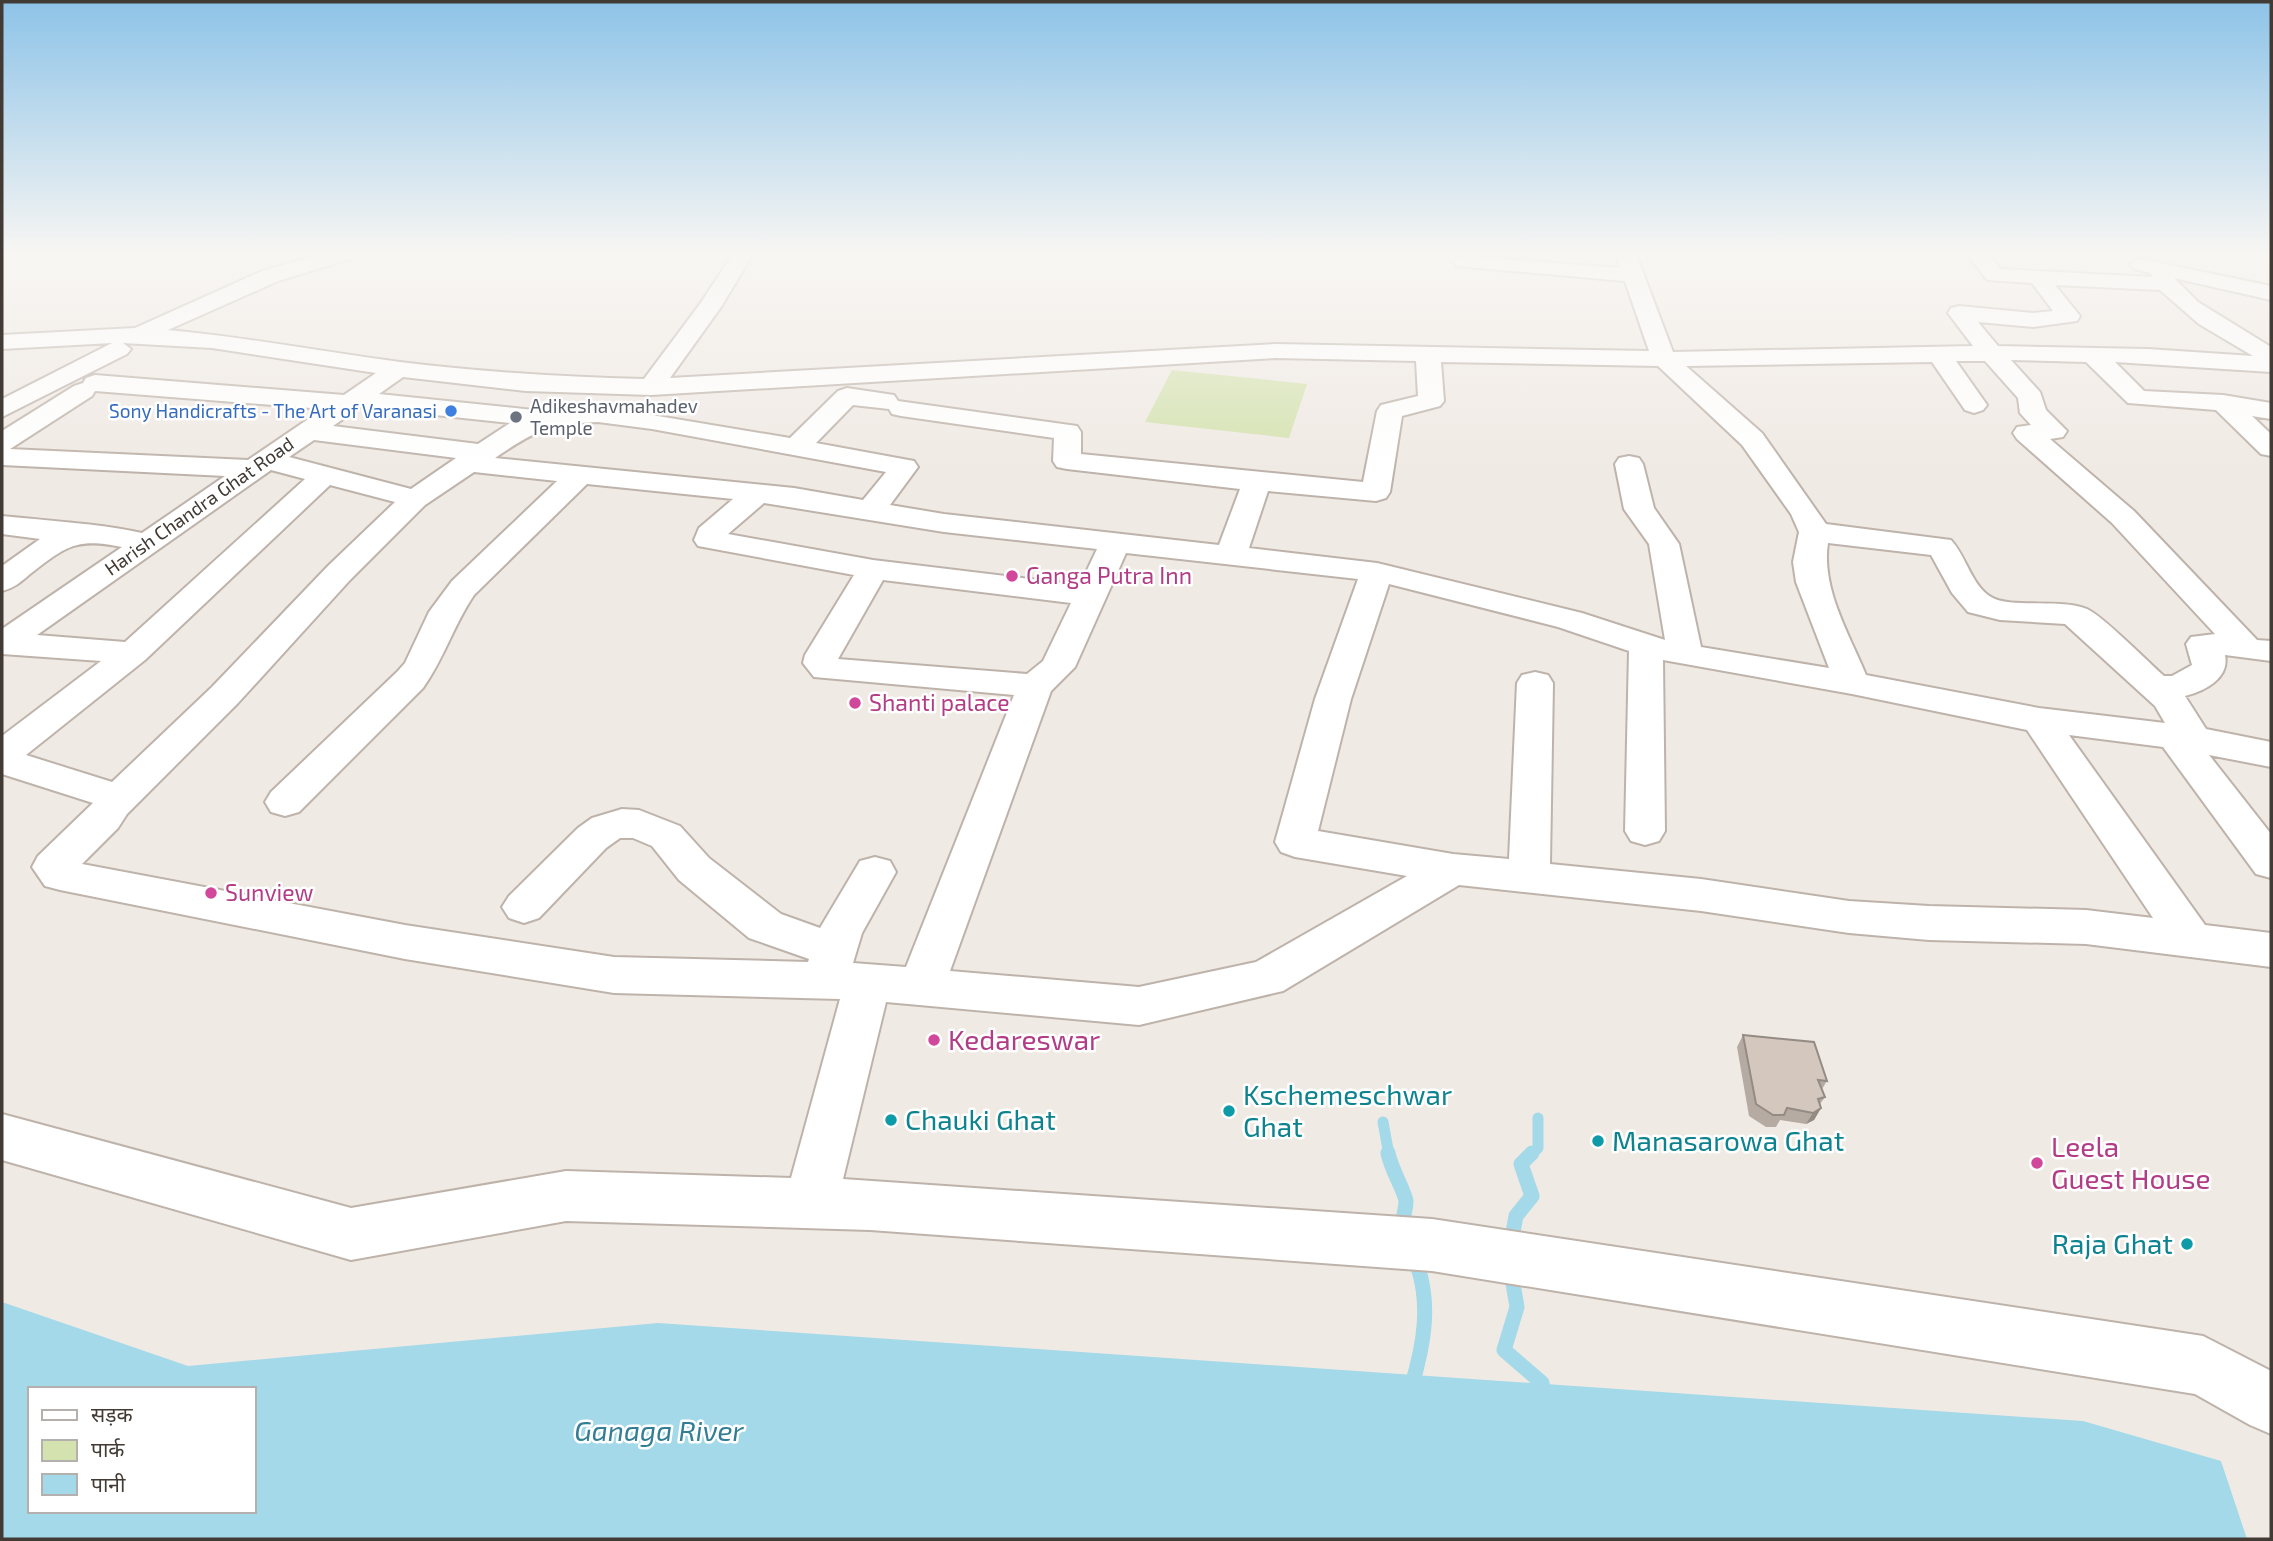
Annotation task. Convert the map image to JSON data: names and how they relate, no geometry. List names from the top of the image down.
{
  "streets": {
    "street": ["Harish Chandra Ghat Road"]
  },
  "water": ["Ganaga River"],
  "places": [
    "Sony Handicrafts - The Art of Varanasi",
    "Adikeshavmahadev Temple",
    "Ganga Putra Inn",
    "Shanti palace",
    "Sunview",
    "Kedareswar",
    "Kschemeschwar Ghat",
    "Chauki Ghat",
    "Manasarowa Ghat",
    "Leela Guest House",
    "Raja Ghat"
  ],
  "legend": ["सड़क", "पार्क", "पानी"]
}
